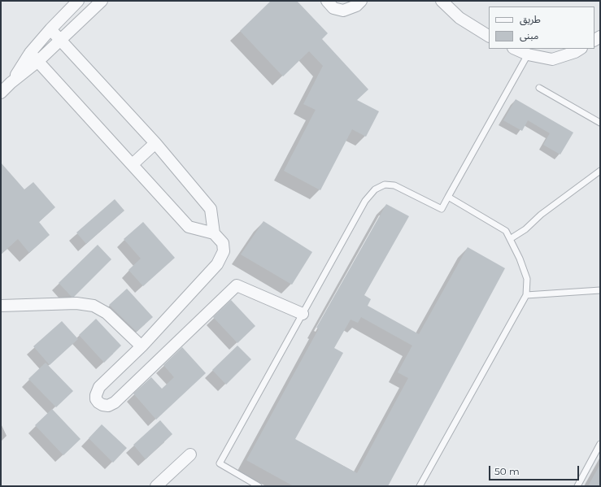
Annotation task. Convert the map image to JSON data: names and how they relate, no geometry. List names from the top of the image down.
{
  "legend": ["طريق", "مبنى"],
  "scale_bar": "50 m"
}
